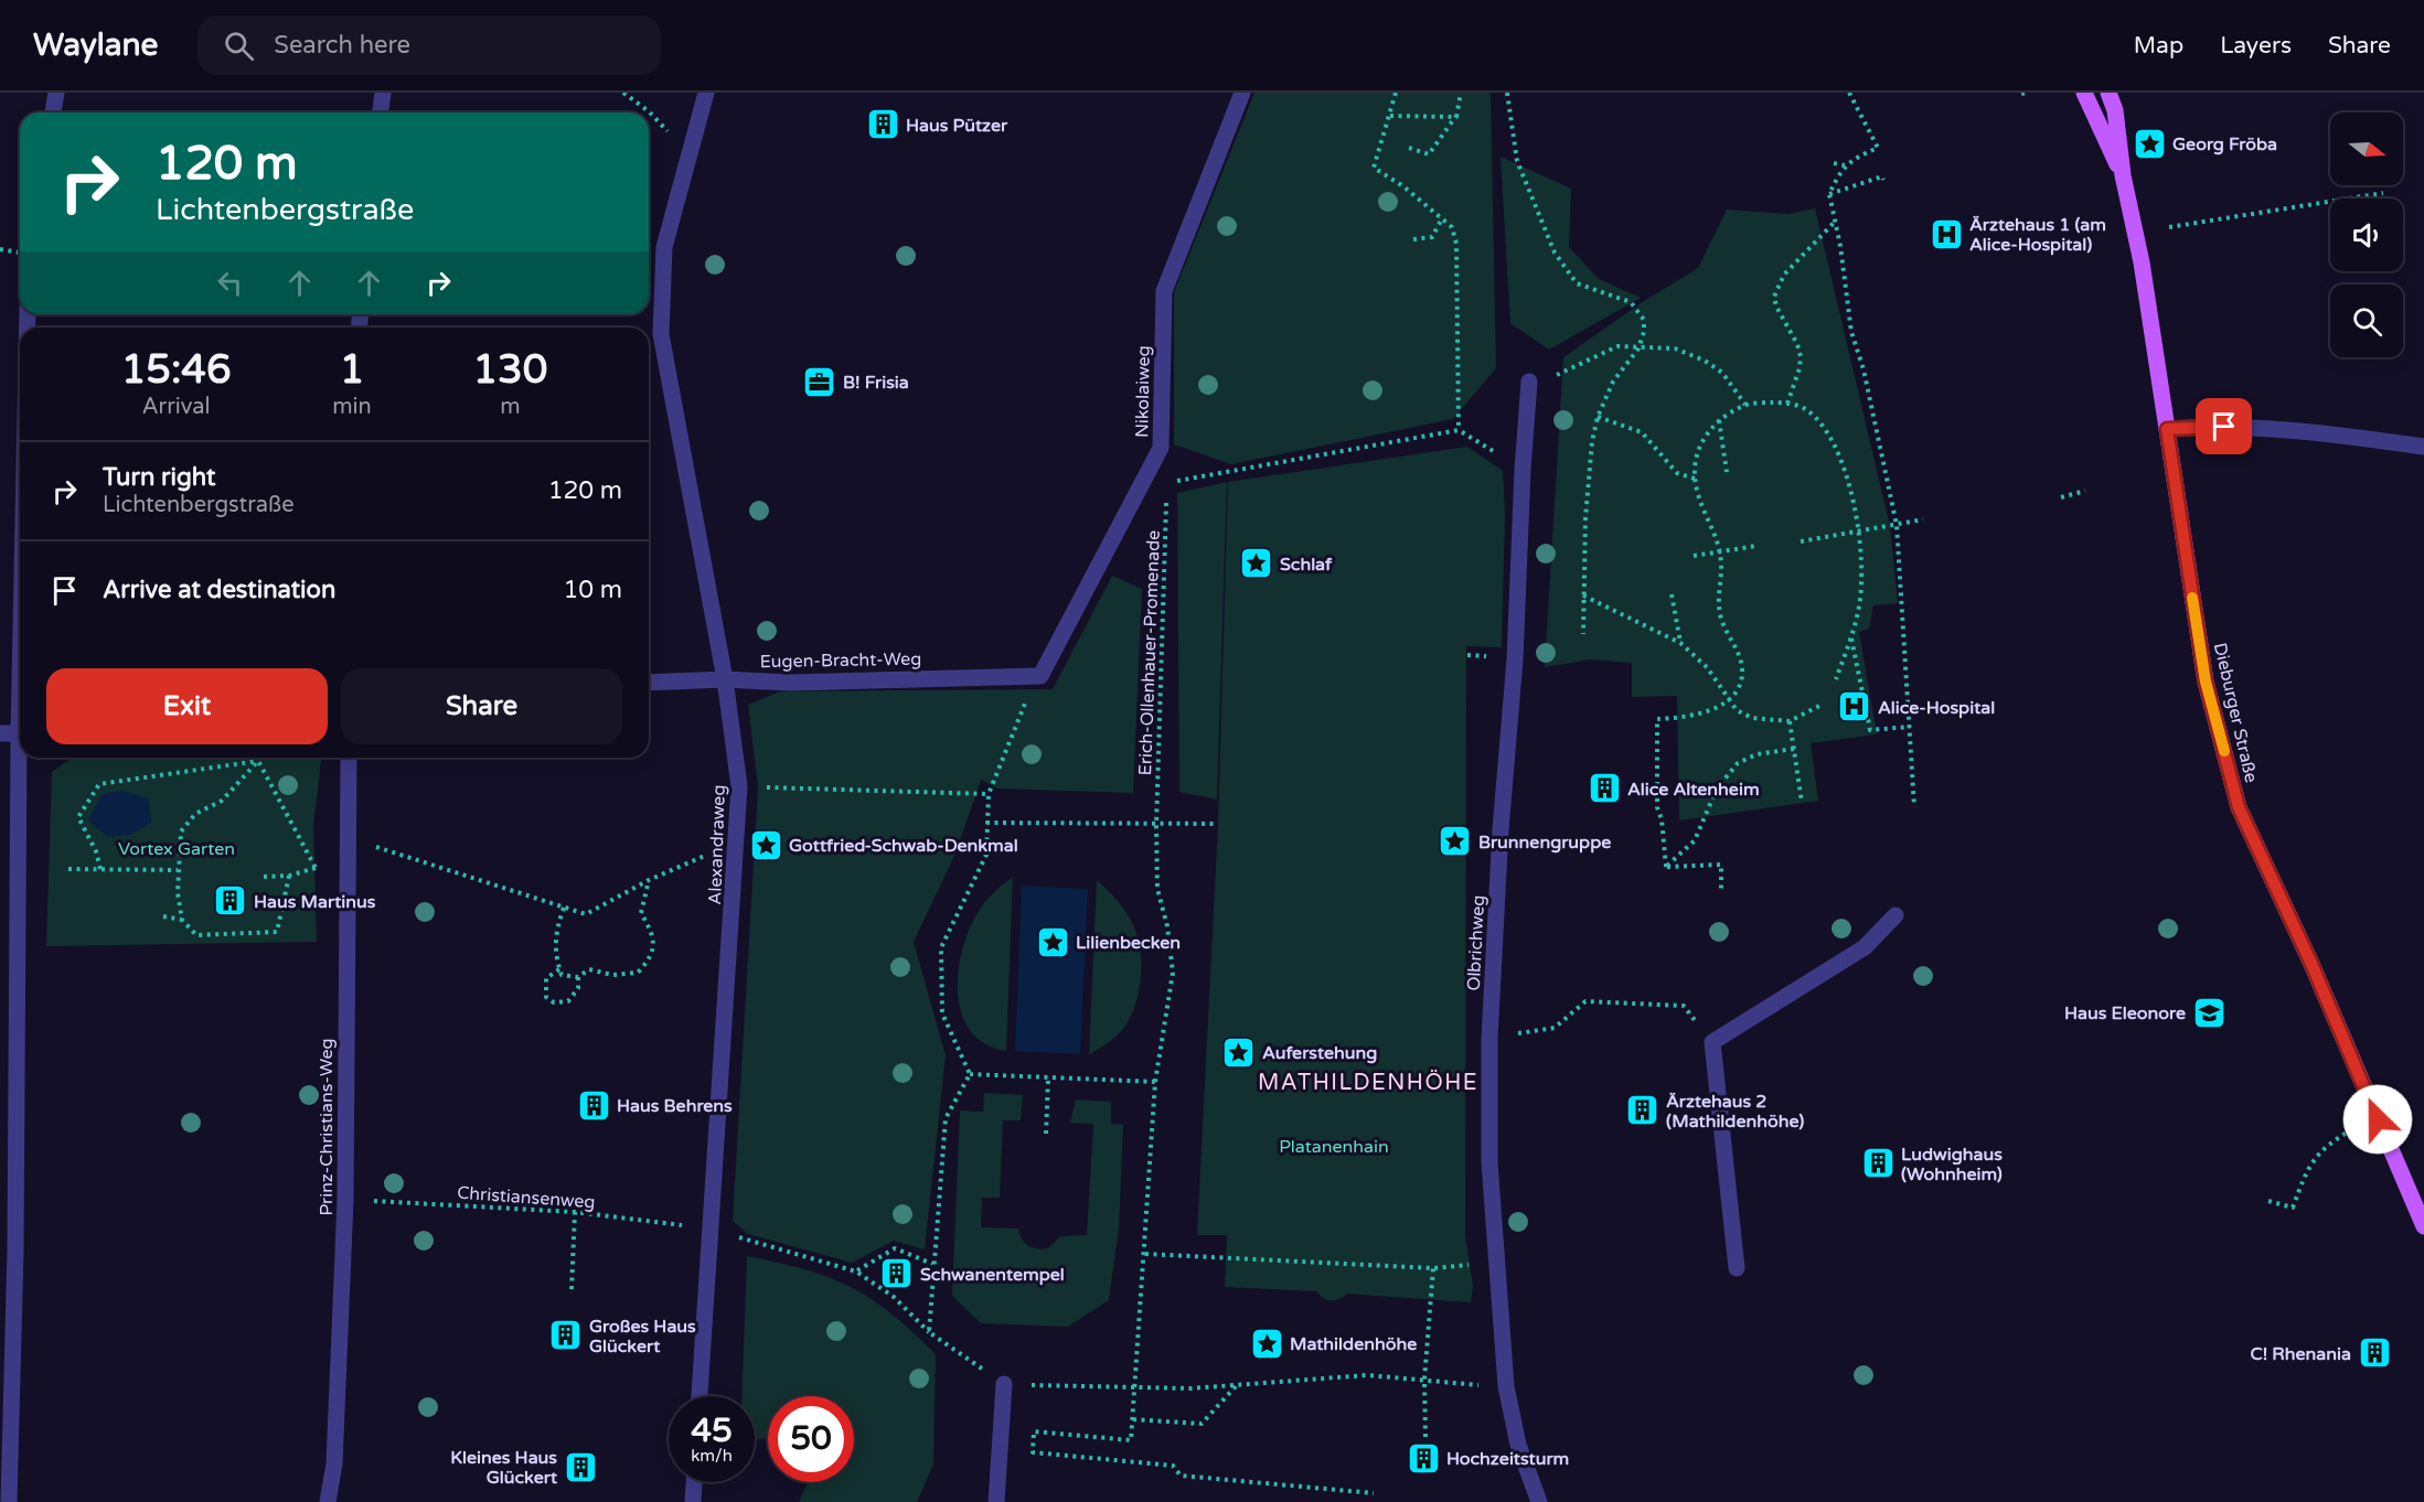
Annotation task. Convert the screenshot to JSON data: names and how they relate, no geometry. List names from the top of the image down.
{
  "streets": {
    "main road": ["Dieburger Straße"],
    "street": [
      "Nikolaiweg",
      "Eugen-Bracht-Weg",
      "Alexandraweg",
      "Olbrichweg",
      "Prinz-Christians-Weg"
    ],
    "path": ["Erich-Ollenhauer-Promenade", "Christiansenweg"]
  },
  "crossings": [
    ["Nikolaiweg", "Eugen-Bracht-Weg"],
    ["Eugen-Bracht-Weg", "Alexandraweg"]
  ],
  "districts": ["MATHILDENHÖHE"],
  "parks": ["Vortex Garten", "Platanenhain"],
  "places": {
    "building": [
      "Haus Pützer",
      "Alice Altenheim",
      "Haus Martinus",
      "Haus Behrens",
      "Ärztehaus 2 (Mathildenhöhe)",
      "Ludwighaus (Wohnheim)",
      "Schwanentempel",
      "Großes Haus Glückert",
      "C! Rhenania",
      "Hochzeitsturm",
      "Kleines Haus Glückert"
    ],
    "place": [
      "Georg Fröba",
      "Schlaf",
      "Brunnengruppe",
      "Gottfried-Schwab-Denkmal",
      "Lilienbecken",
      "Auferstehung",
      "Mathildenhöhe"
    ],
    "hospital": ["Ärztehaus 1 (am Alice-Hospital)", "Alice-Hospital"],
    "office": ["B! Frisia"],
    "school or university": ["Haus Eleonore"]
  },
  "north": "right",
  "page": {
    "header": "Waylane",
    "search": "Search here",
    "nav": ["Map", "Layers", "Share"],
    "turn": ["120 m", "Lichtenbergstraße"],
    "eta": [
      "15:46",
      "Arrival",
      "1",
      "min",
      "130",
      "m"
    ],
    "list": [
      {
        "name": "Turn right",
        "note": "Lichtenbergstraße",
        "value": "120 m"
      },
      {
        "name": "Arrive at destination",
        "value": "10 m"
      }
    ],
    "buttons": ["Exit", "Share"],
    "speed": "45 km/h",
    "limit": "50"
  }
}
